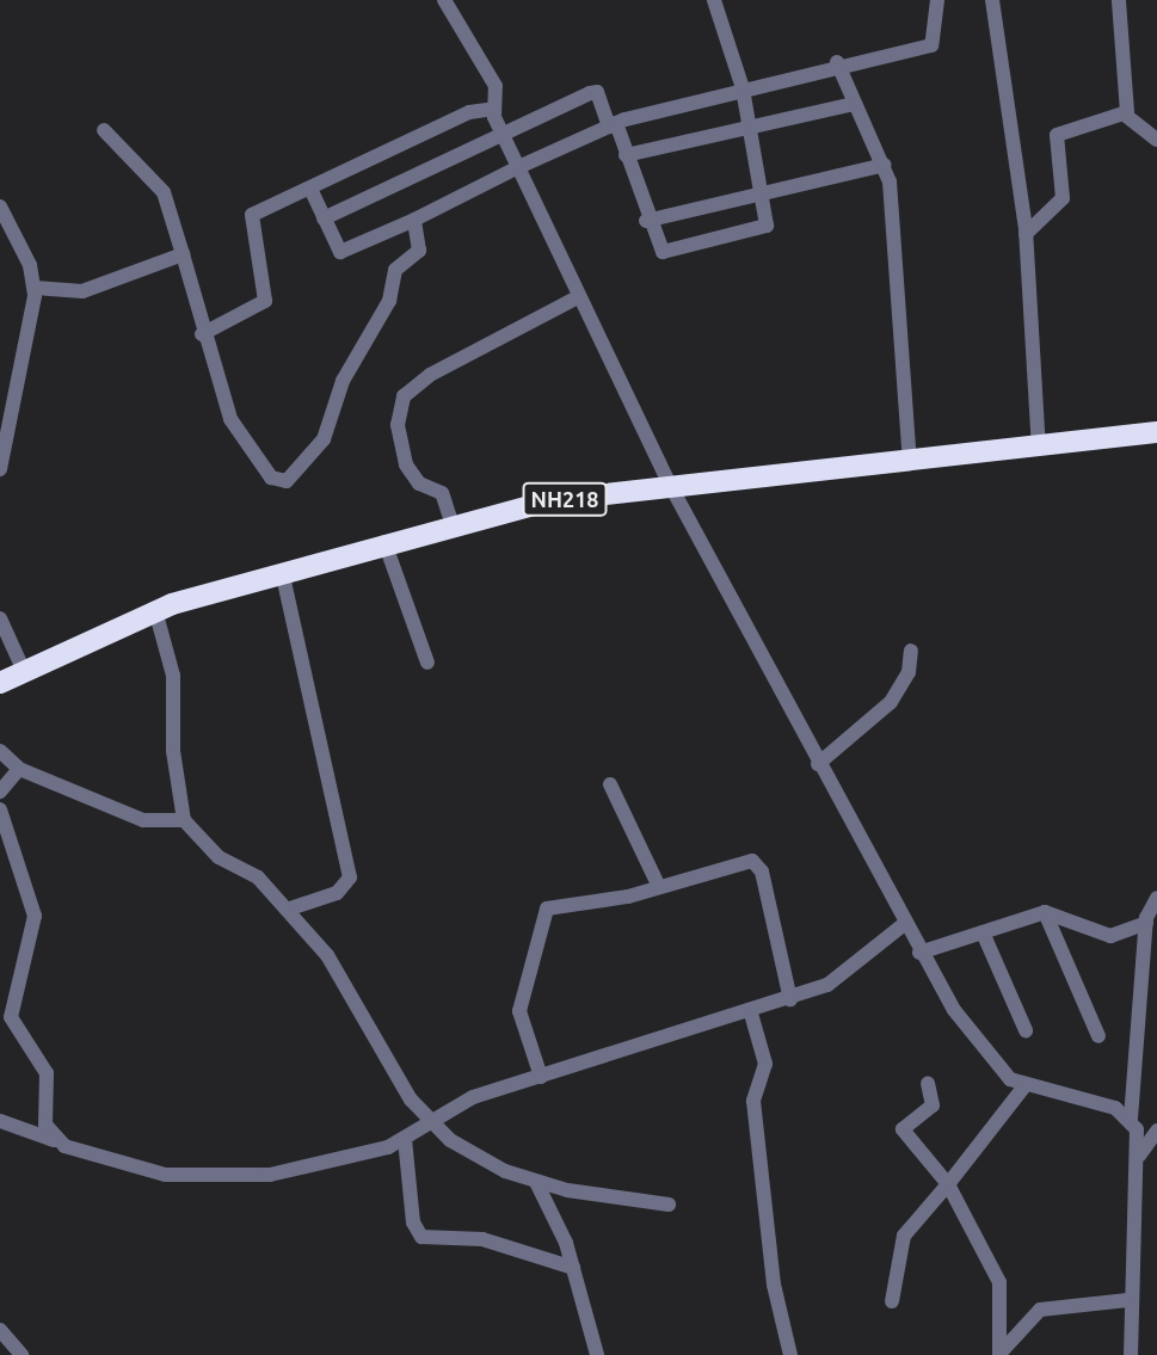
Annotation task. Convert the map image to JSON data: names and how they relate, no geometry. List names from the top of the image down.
{
  "streets": {
    "highway": ["NH218"]
  }
}
